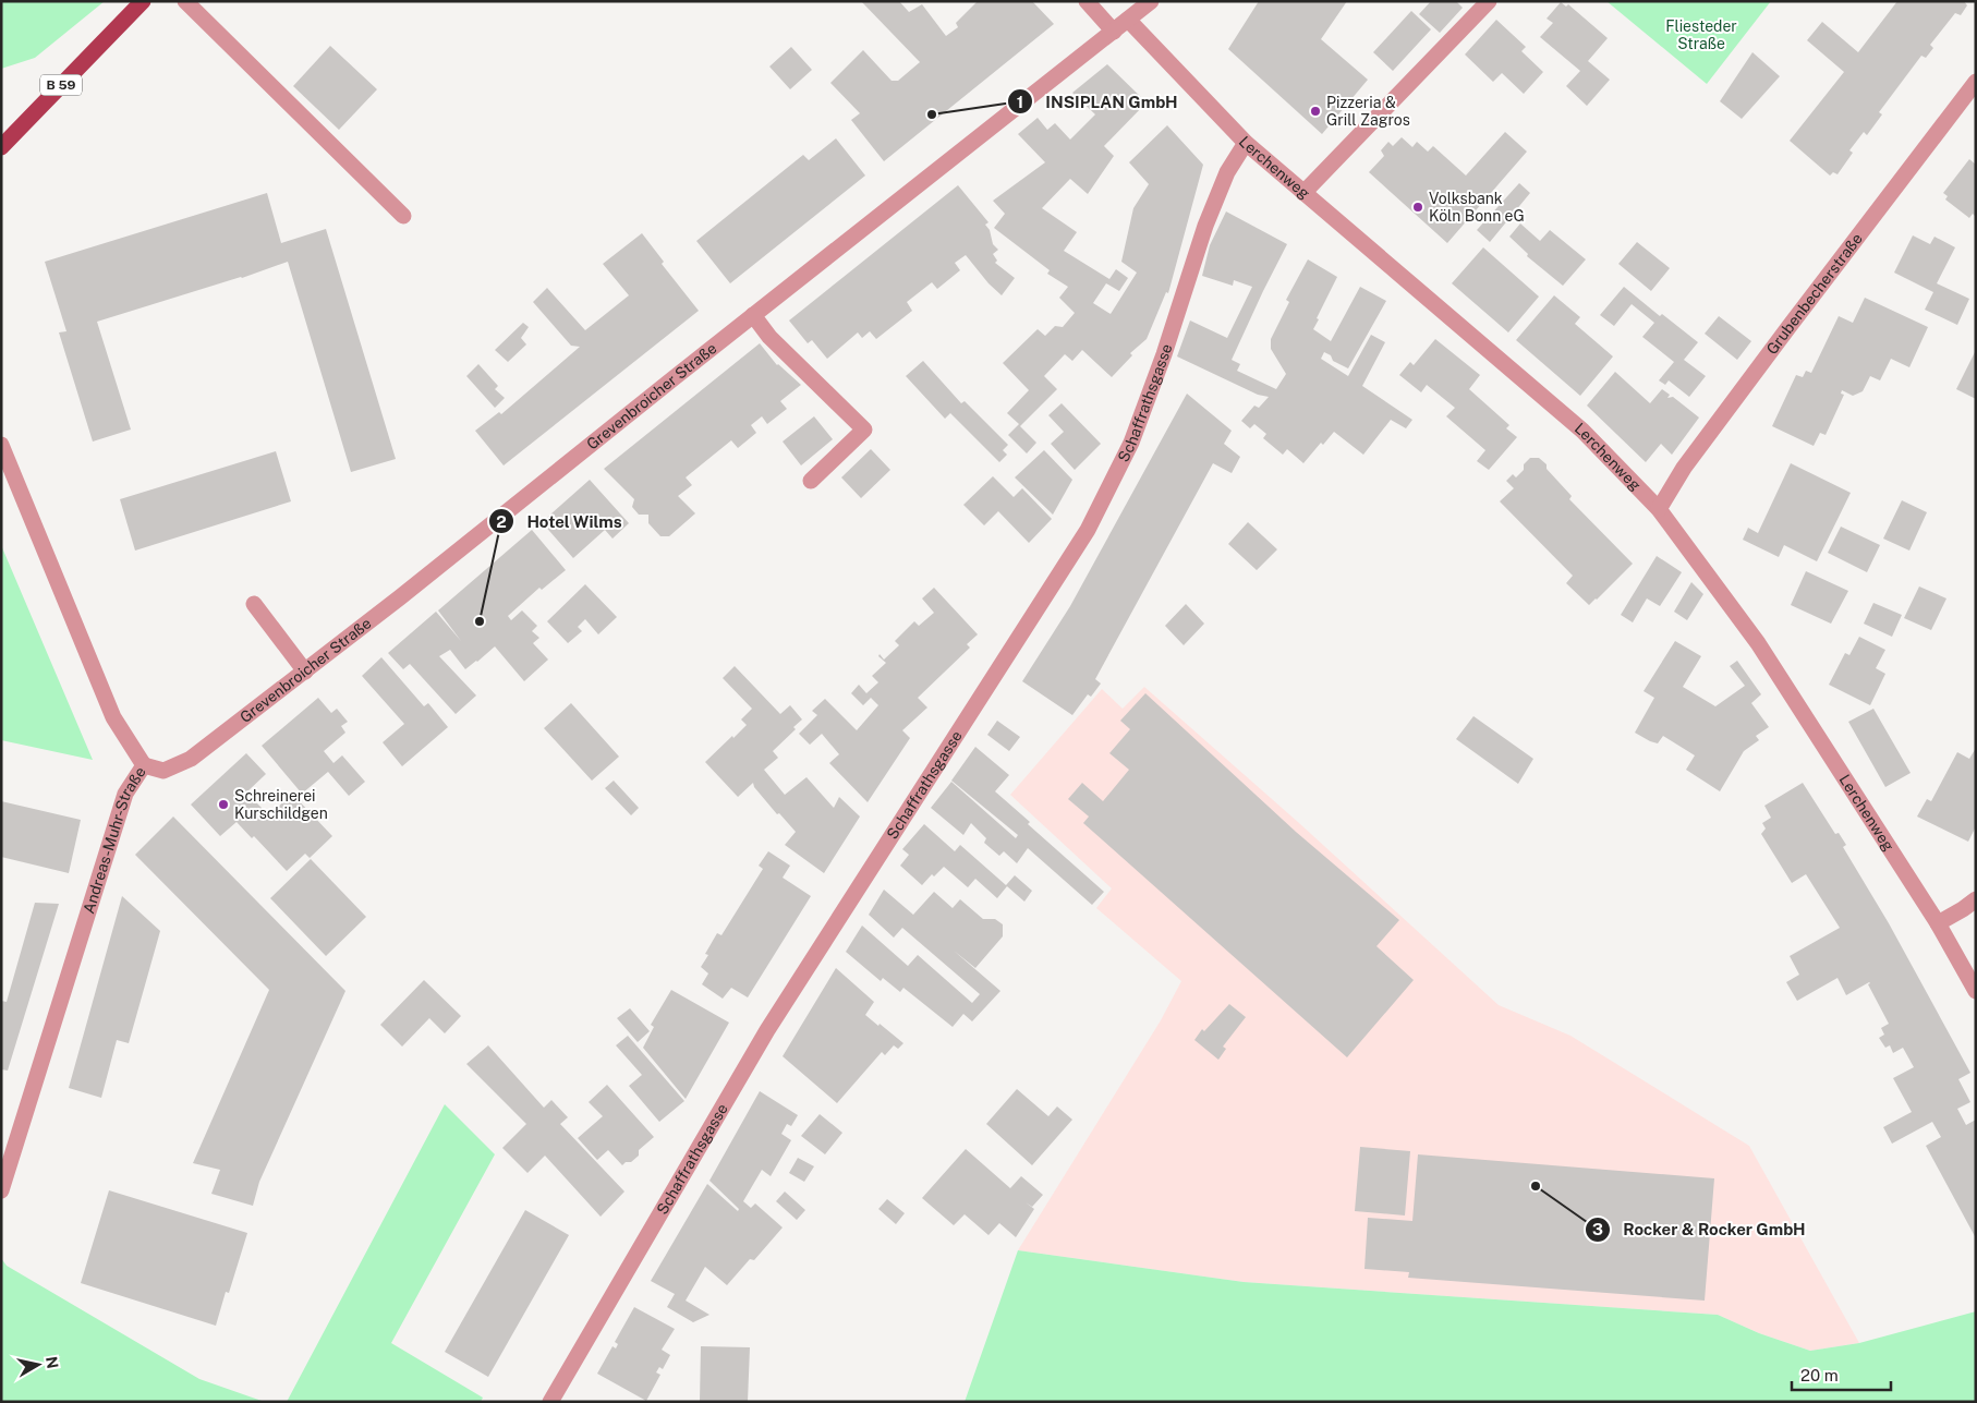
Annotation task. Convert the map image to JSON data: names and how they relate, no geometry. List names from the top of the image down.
{
  "streets": {
    "main road": ["B 59"],
    "street": [
      "Lerchenweg",
      "Grubenbecherstraße",
      "Grevenbroicher Straße",
      "Schaffrathsgasse",
      "Andreas-Muhr-Straße"
    ]
  },
  "crossings": [
    ["Lerchenweg", "Grubenbecherstraße"],
    ["Lerchenweg", "Grevenbroicher Straße"],
    ["Lerchenweg", "Schaffrathsgasse"],
    ["Grevenbroicher Straße", "Andreas-Muhr-Straße"]
  ],
  "parks": ["Fliesteder Straße"],
  "places": [
    "Pizzeria & Grill Zagros",
    "INSIPLAN GmbH",
    "Volksbank Köln Bonn eG",
    "Hotel Wilms",
    "Schreinerei Kurschildgen",
    "Rocker & Rocker GmbH"
  ],
  "scale_bar": "20 m",
  "north": "right"
}
